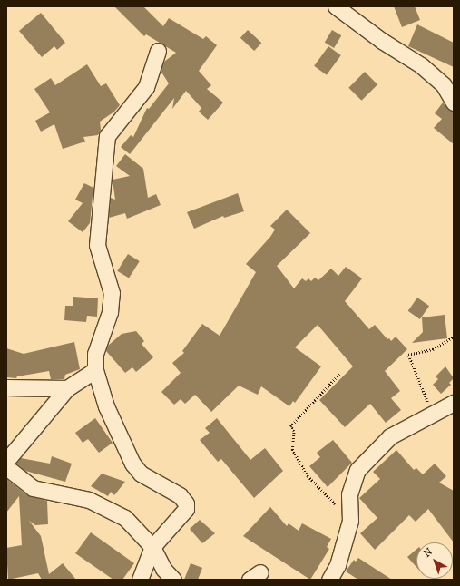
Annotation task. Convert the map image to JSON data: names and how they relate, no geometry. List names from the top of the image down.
{
  "north": "top left"
}
